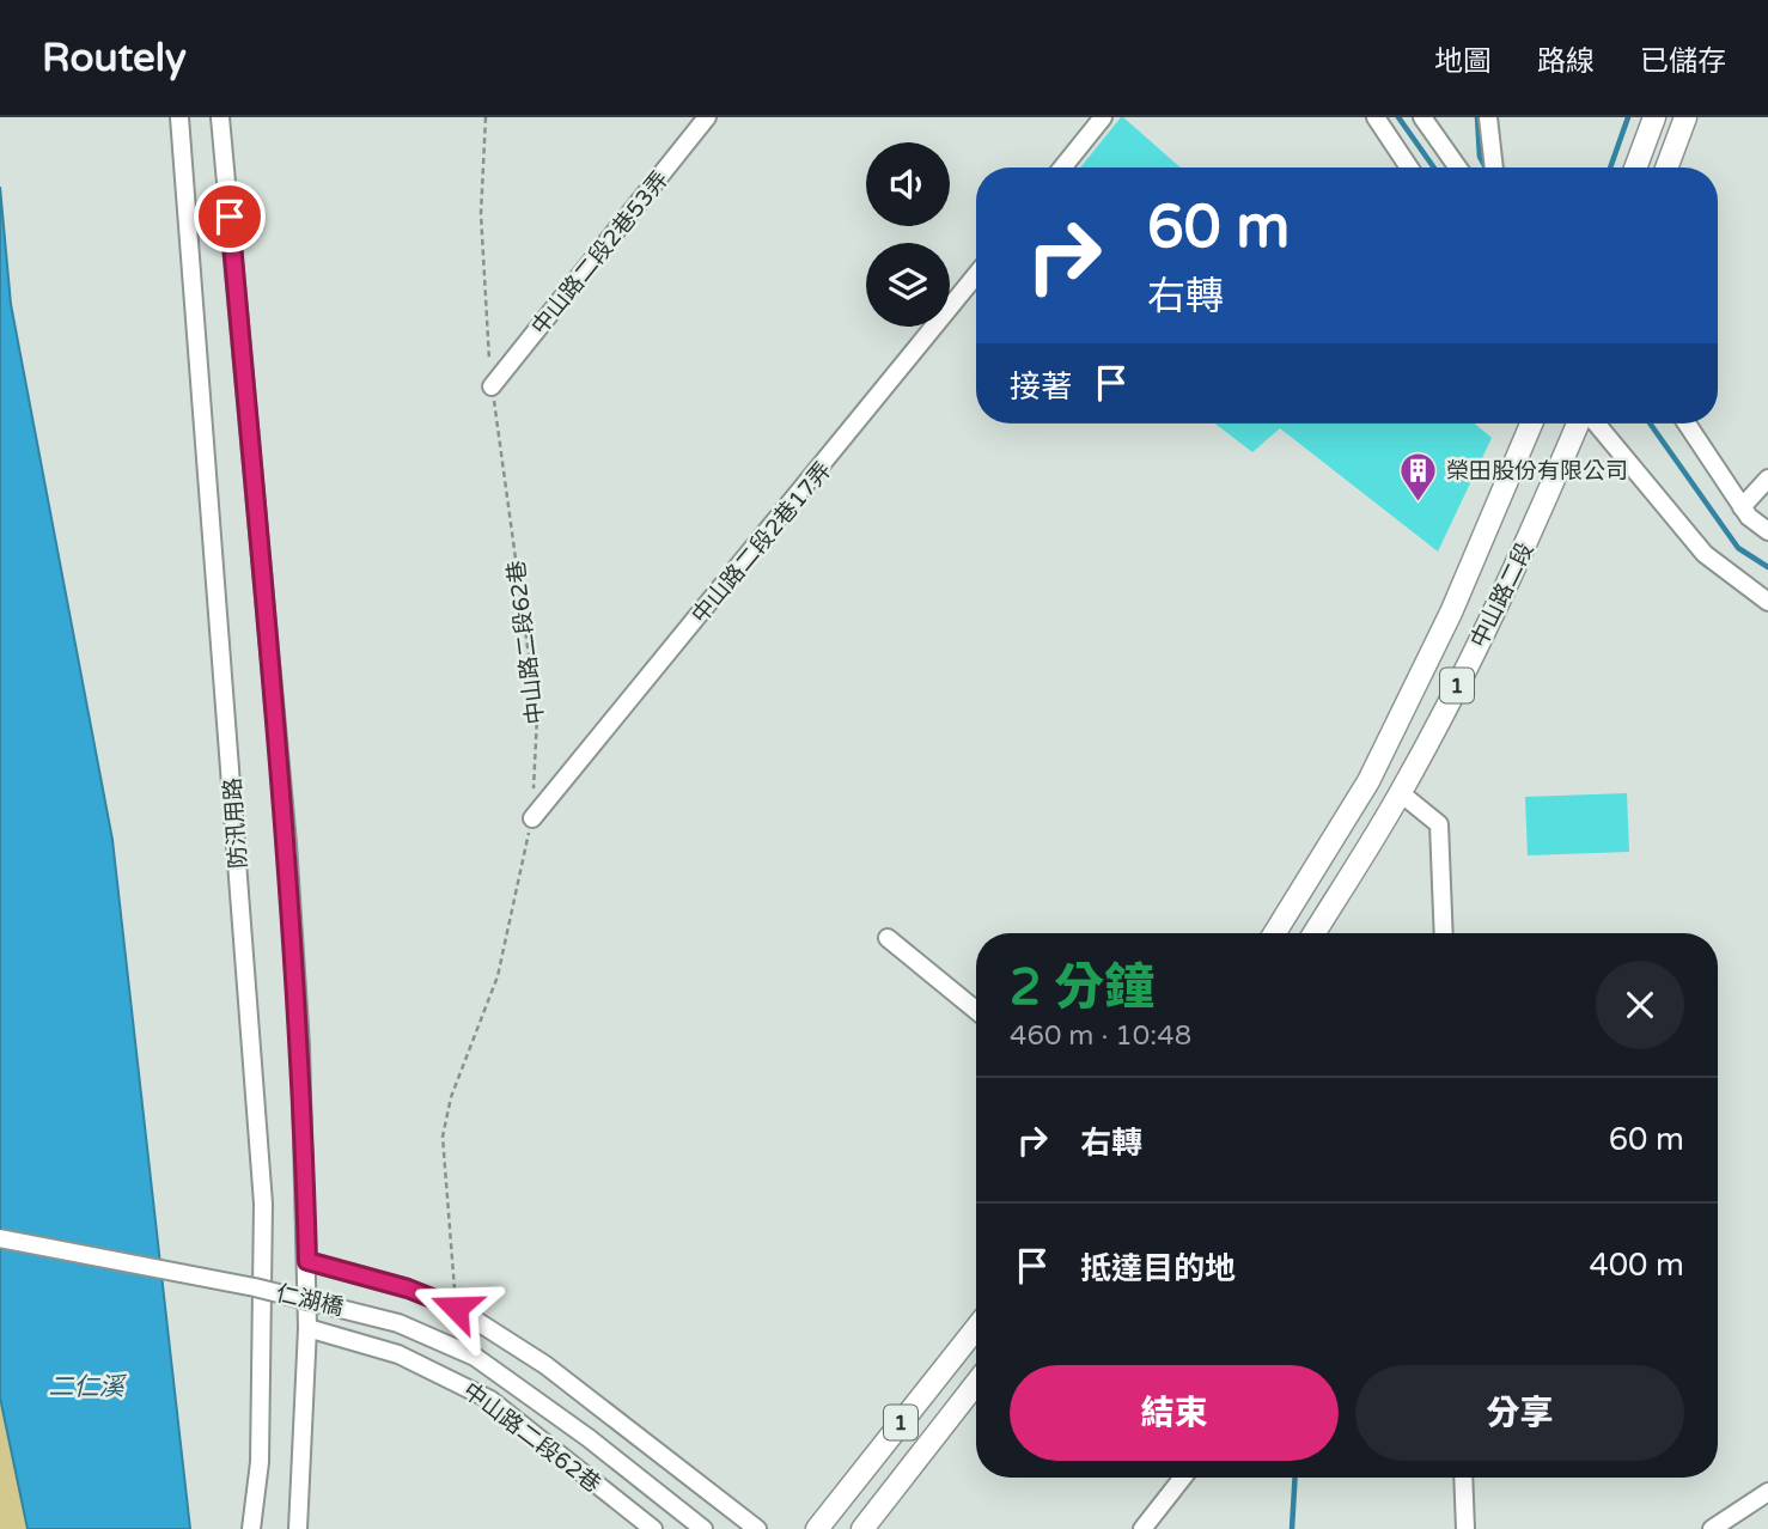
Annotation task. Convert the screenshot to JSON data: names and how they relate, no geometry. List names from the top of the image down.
{
  "streets": {
    "main road": ["中山路二段", "1"],
    "street": [
      "中山路二段2巷53弄",
      "中山路二段2巷17弄",
      "中山路二段62巷",
      "防汛用路",
      "仁湖橋"
    ]
  },
  "crossings": [
    ["中山路二段2巷53弄", "中山路二段62巷"],
    ["中山路二段2巷17弄", "中山路二段62巷"],
    ["中山路二段62巷", "仁湖橋"]
  ],
  "water": ["二仁溪"],
  "places": {
    "building": ["榮田股份有限公司"]
  },
  "page": {
    "header": "Routely",
    "nav": ["地圖", "路線", "已儲存"],
    "turn": ["60 m", "右轉"],
    "then": "接著",
    "heading": ["2 分鐘", "460 m · 10:48"],
    "list": [
      {
        "name": "右轉",
        "value": "60 m"
      },
      {
        "name": "抵達目的地",
        "value": "400 m"
      }
    ],
    "buttons": ["結束", "分享"]
  }
}
